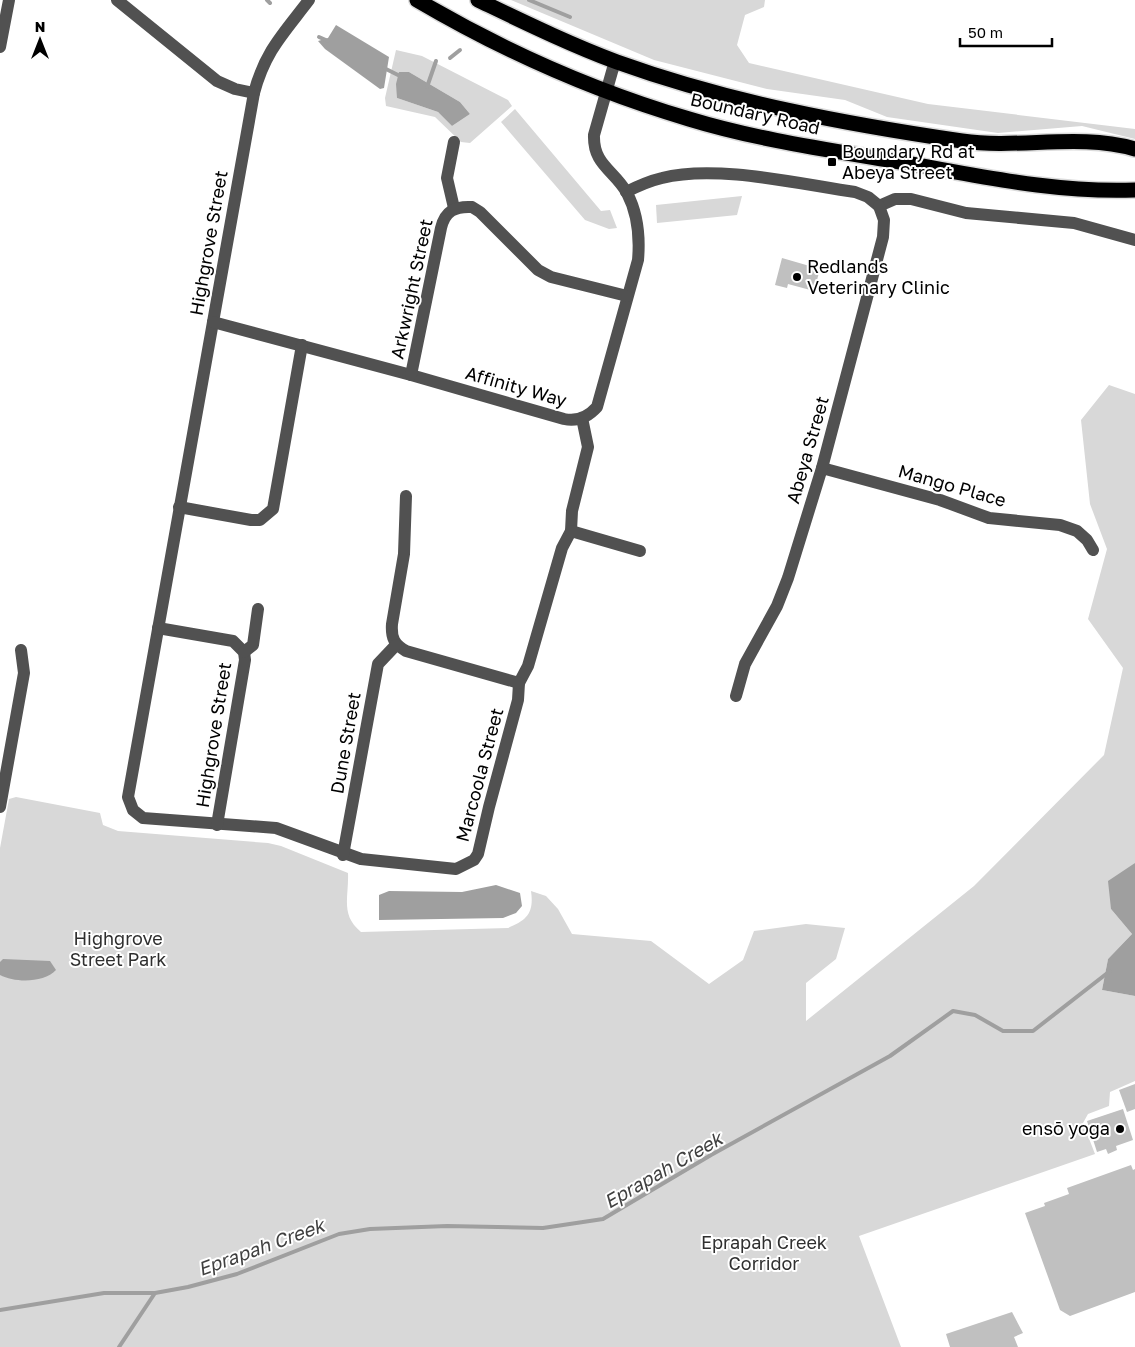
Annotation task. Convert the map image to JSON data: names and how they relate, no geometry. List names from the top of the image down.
{
  "streets": {
    "highway": ["Boundary Road"],
    "street": [
      "Highgrove Street",
      "Arkwright Street",
      "Affinity Way",
      "Abeya Street",
      "Mango Place",
      "Dune Street",
      "Marcoola Street"
    ]
  },
  "crossings": [
    ["Boundary Road", "Affinity Way"],
    ["Highgrove Street", "Affinity Way"],
    ["Highgrove Street", "Marcoola Street"],
    ["Arkwright Street", "Affinity Way"],
    ["Affinity Way", "Marcoola Street"],
    ["Abeya Street", "Mango Place"],
    ["Dune Street", "Marcoola Street"]
  ],
  "water": ["Eprapah Creek"],
  "parks": ["Highgrove Street Park", "Eprapah Creek Corridor"],
  "places": {
    "transit": ["Boundary Rd at Abeya Street"],
    "other": ["Redlands Veterinary Clinic", "ensō yoga"]
  },
  "scale_bar": "50 m",
  "north": "top"
}
